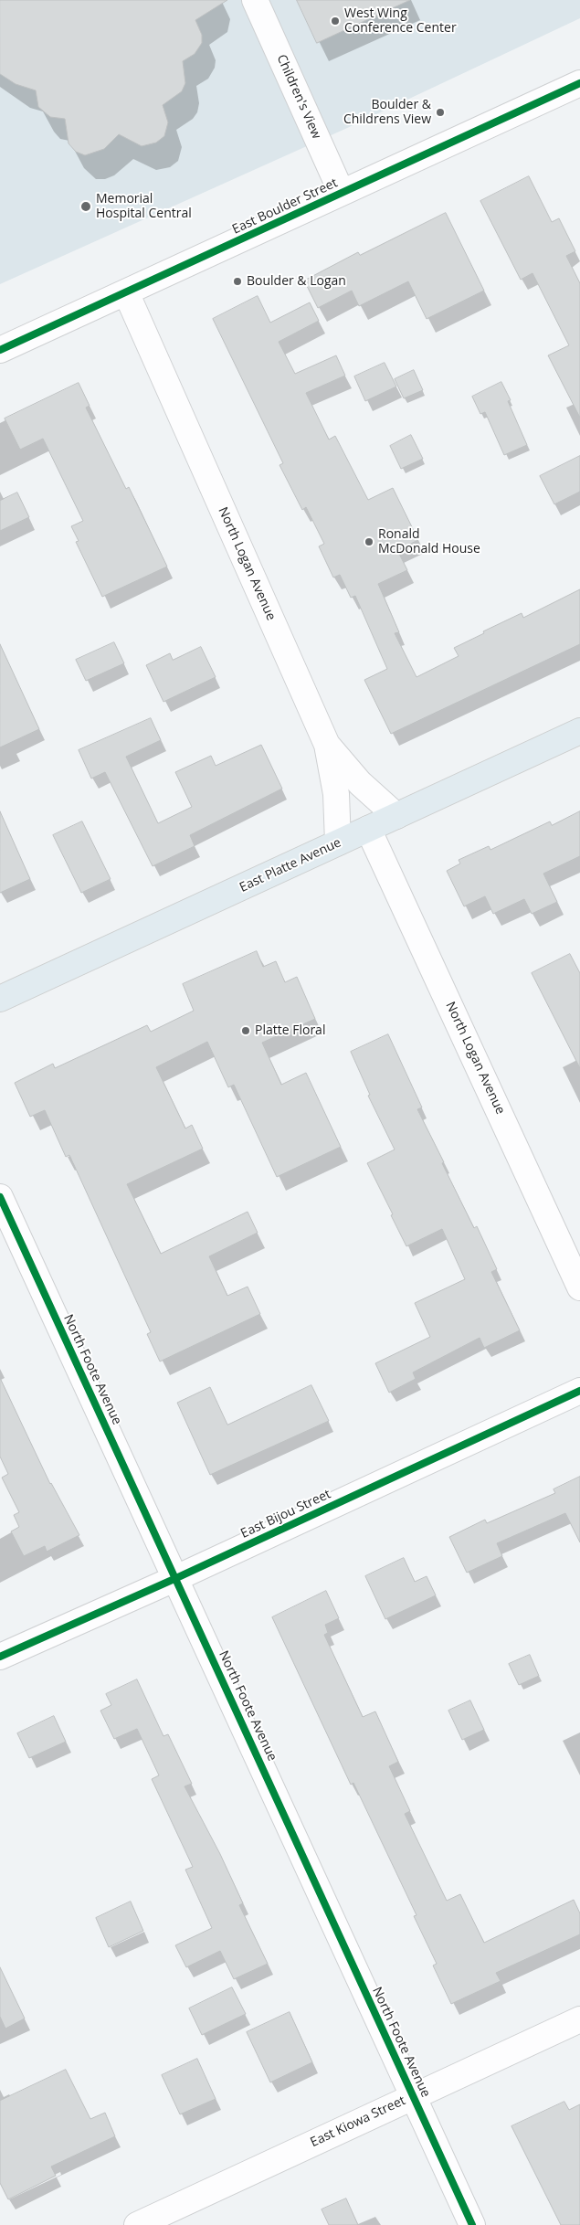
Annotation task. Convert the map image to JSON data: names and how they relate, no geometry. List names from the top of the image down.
{
  "streets": {
    "main road": ["East Platte Avenue"],
    "street": [
      "Children's View",
      "East Boulder Street",
      "North Logan Avenue",
      "North Foote Avenue",
      "East Bijou Street",
      "East Kiowa Street"
    ]
  },
  "crossings": [
    ["Children's View", "East Boulder Street"],
    ["East Boulder Street", "North Logan Avenue"],
    ["North Logan Avenue", "East Platte Avenue"],
    ["North Foote Avenue", "East Bijou Street"],
    ["North Foote Avenue", "East Kiowa Street"]
  ],
  "places": [
    "West Wing Conference Center",
    "Boulder & Childrens View",
    "Memorial Hospital Central",
    "Boulder & Logan",
    "Ronald McDonald House",
    "Platte Floral"
  ]
}
